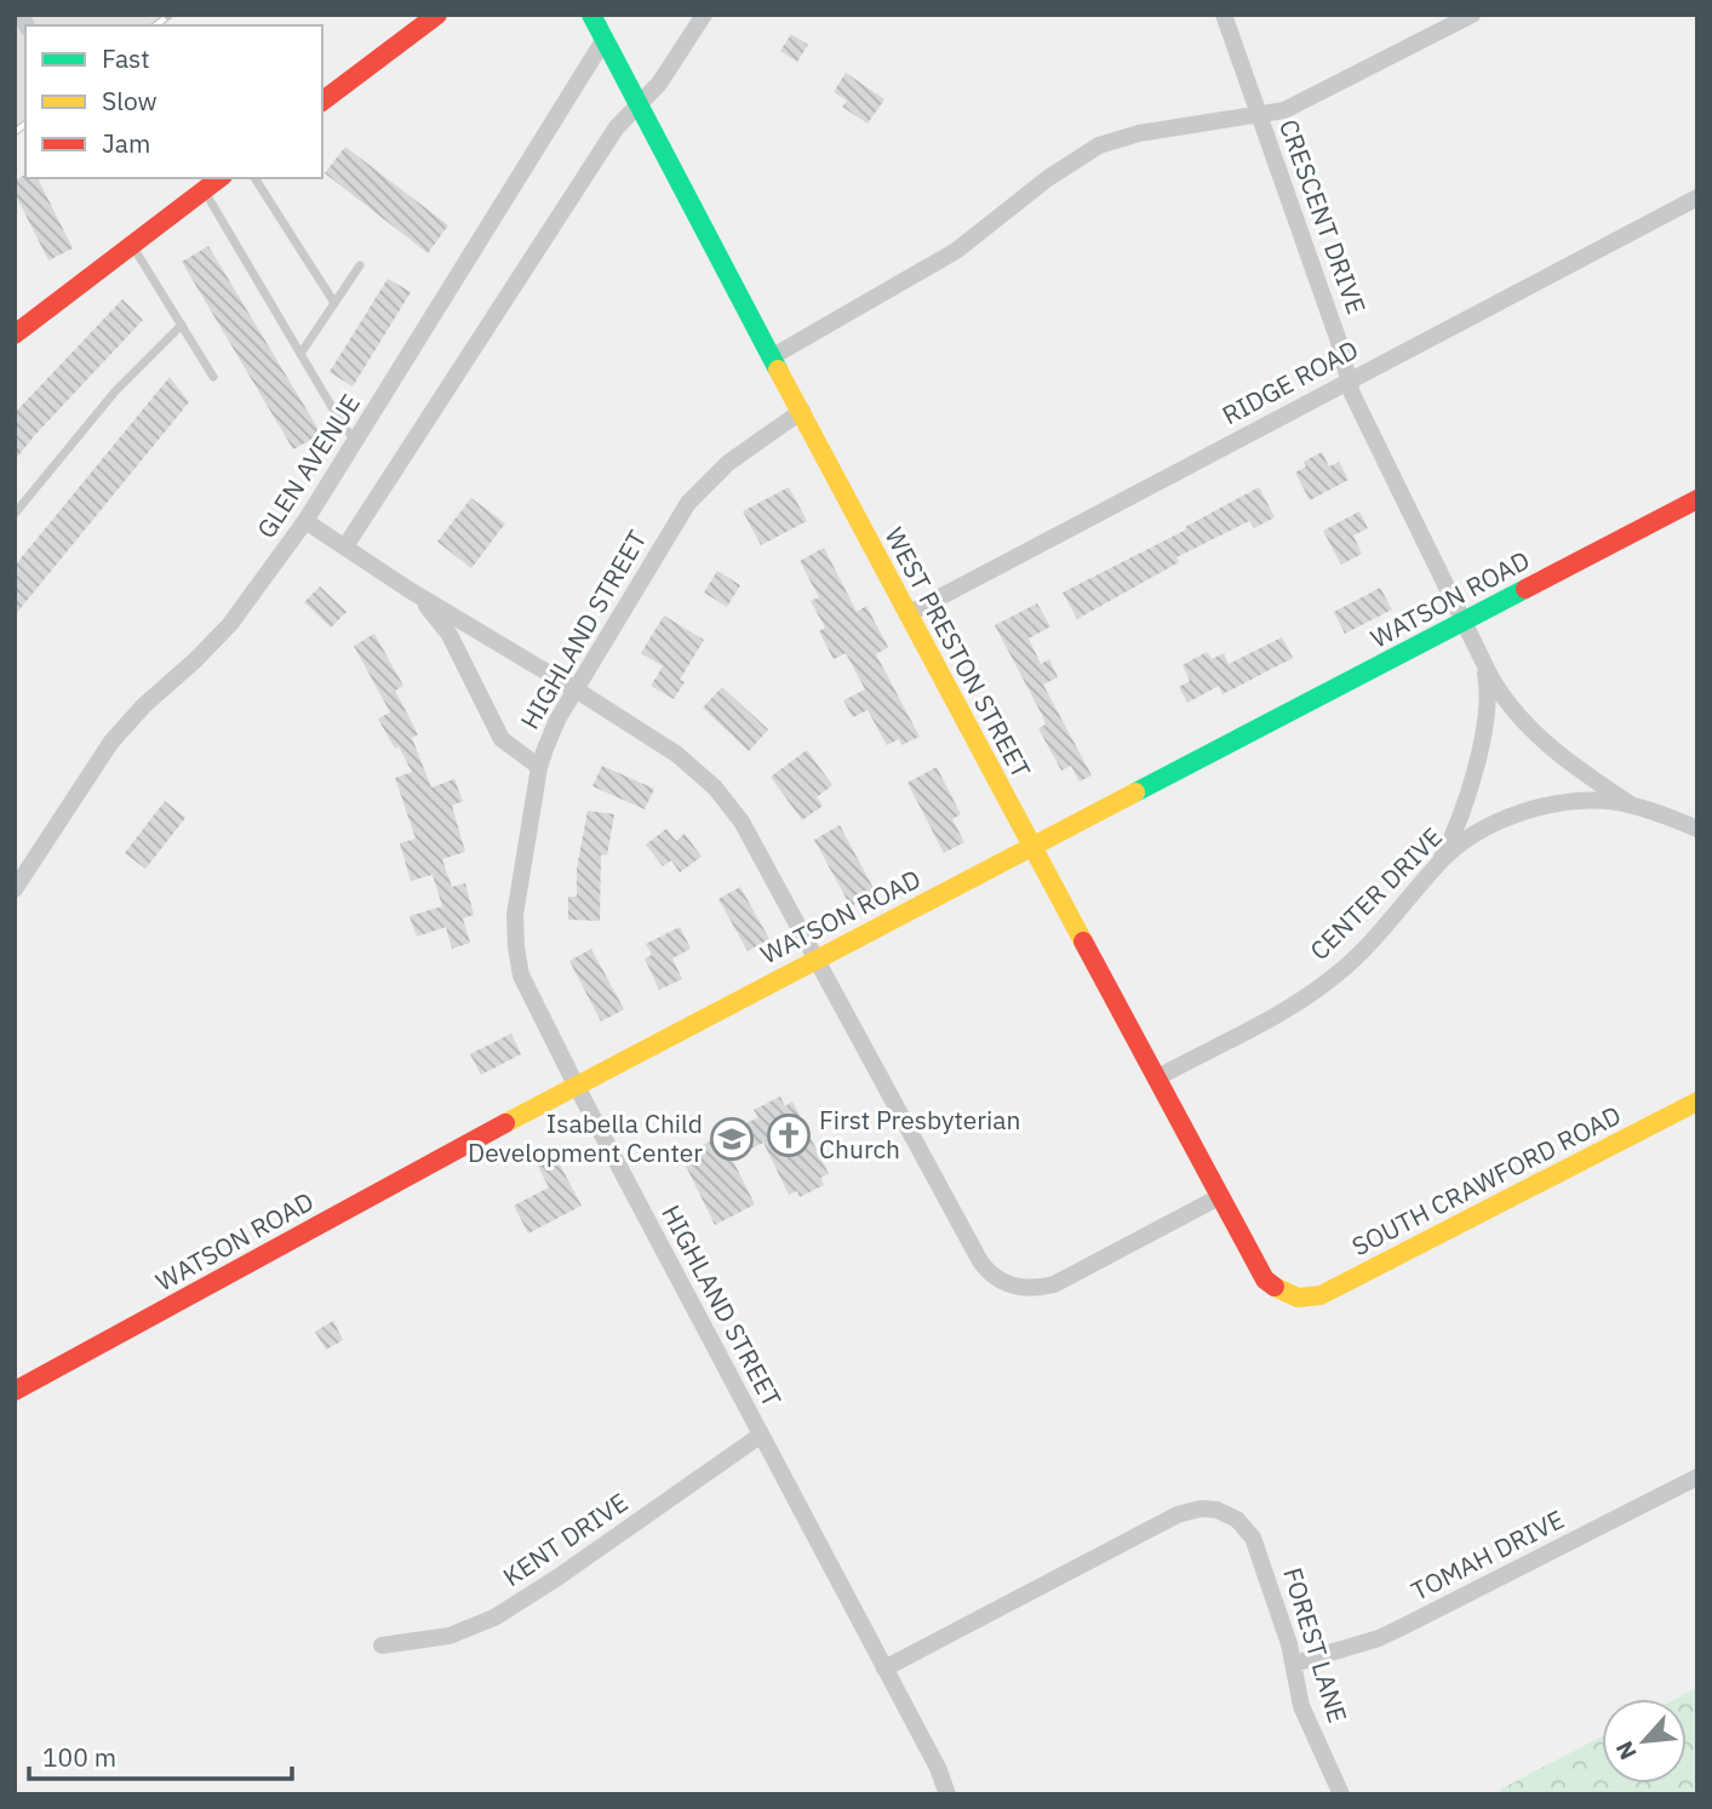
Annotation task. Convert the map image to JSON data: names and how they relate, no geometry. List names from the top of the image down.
{
  "streets": {
    "street": [
      "CRESCENT DRIVE",
      "RIDGE ROAD",
      "GLEN AVENUE",
      "WATSON ROAD",
      "HIGHLAND STREET",
      "WEST PRESTON STREET",
      "CENTER DRIVE",
      "SOUTH CRAWFORD ROAD",
      "KENT DRIVE",
      "TOMAH DRIVE",
      "FOREST LANE"
    ]
  },
  "crossings": [
    ["CRESCENT DRIVE", "RIDGE ROAD"],
    ["CRESCENT DRIVE", "WATSON ROAD"],
    ["CRESCENT DRIVE", "CENTER DRIVE"],
    ["RIDGE ROAD", "WEST PRESTON STREET"],
    ["GLEN AVENUE", "WEST PRESTON STREET"],
    ["WATSON ROAD", "HIGHLAND STREET"],
    ["WATSON ROAD", "WEST PRESTON STREET"],
    ["HIGHLAND STREET", "WEST PRESTON STREET"],
    ["HIGHLAND STREET", "KENT DRIVE"],
    ["HIGHLAND STREET", "FOREST LANE"],
    ["WEST PRESTON STREET", "CENTER DRIVE"],
    ["WEST PRESTON STREET", "SOUTH CRAWFORD ROAD"],
    ["TOMAH DRIVE", "FOREST LANE"]
  ],
  "places": {
    "church": ["First Presbyterian Church"],
    "school or university": ["Isabella Child Development Center"]
  },
  "legend": ["Fast", "Slow", "Jam"],
  "scale_bar": "100 m",
  "north": "bottom left"
}
